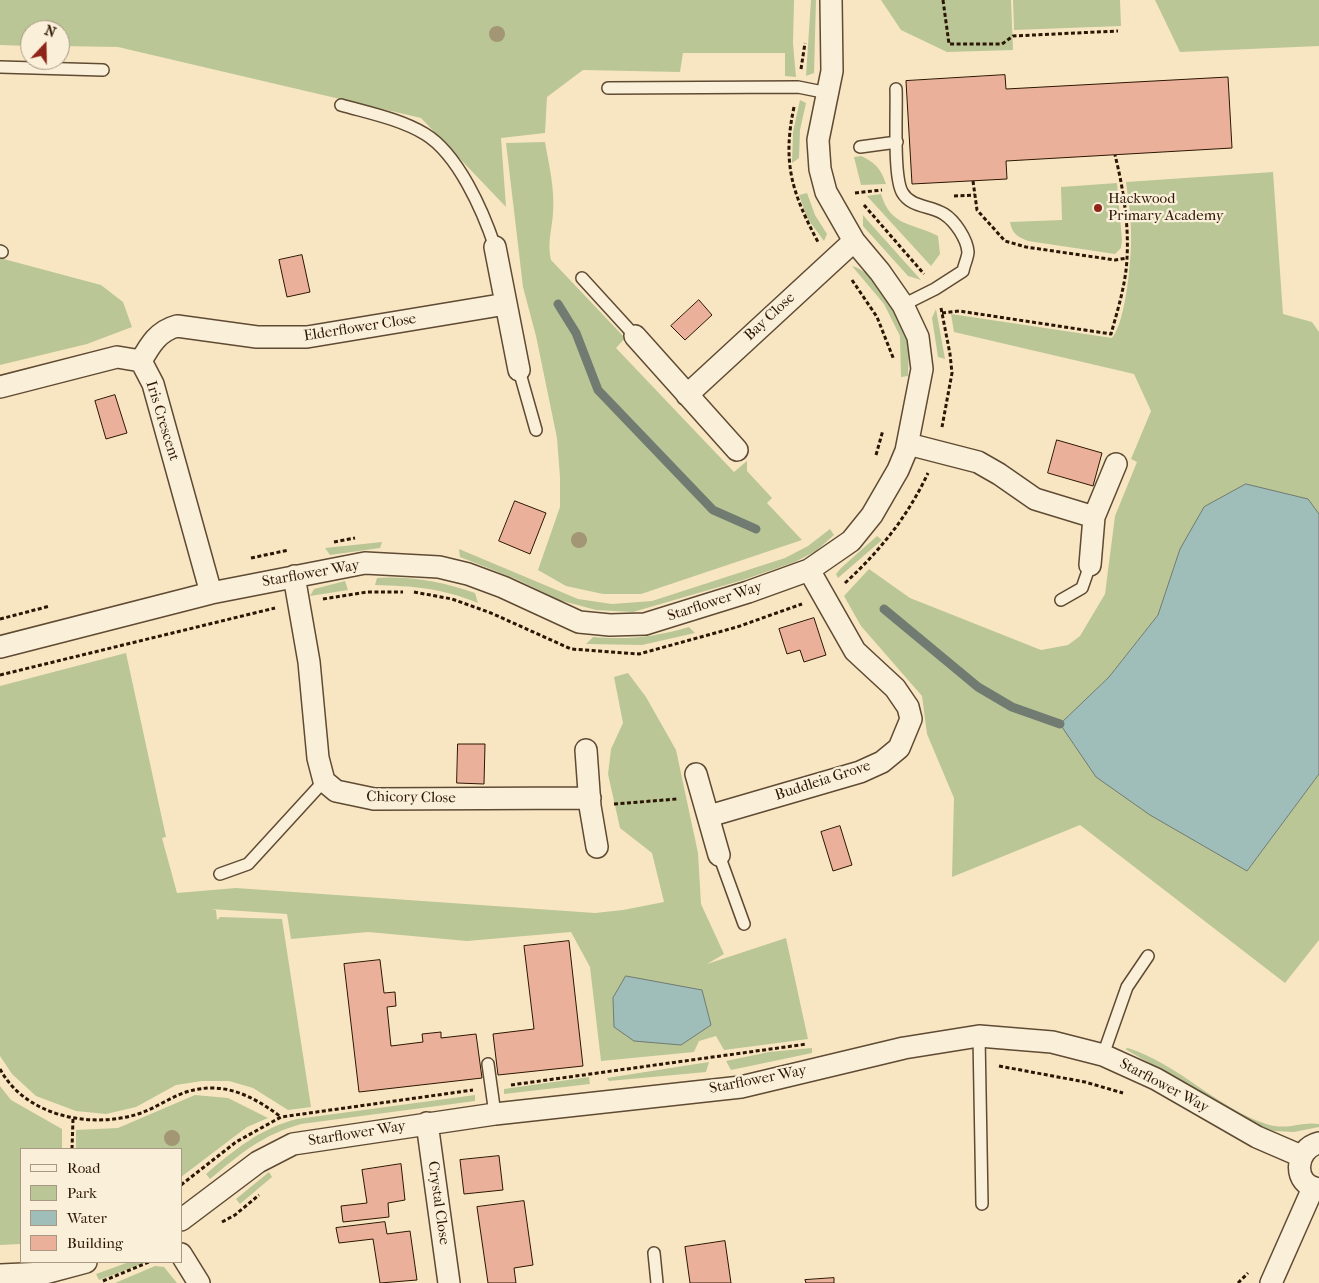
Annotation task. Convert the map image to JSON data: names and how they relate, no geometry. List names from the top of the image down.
{
  "streets": {
    "street": [
      "Bay Close",
      "Elderflower Close",
      "Iris Crescent",
      "Starflower Way",
      "Buddleia Grove",
      "Chicory Close",
      "Crystal Close"
    ]
  },
  "crossings": [
    ["Bay Close", "Starflower Way"],
    ["Elderflower Close", "Iris Crescent"],
    ["Iris Crescent", "Starflower Way"],
    ["Starflower Way", "Buddleia Grove"],
    ["Starflower Way", "Crystal Close"]
  ],
  "places": ["Hackwood Primary Academy"],
  "legend": [
    "Road",
    "Park",
    "Water",
    "Building"
  ],
  "north": "top"
}
